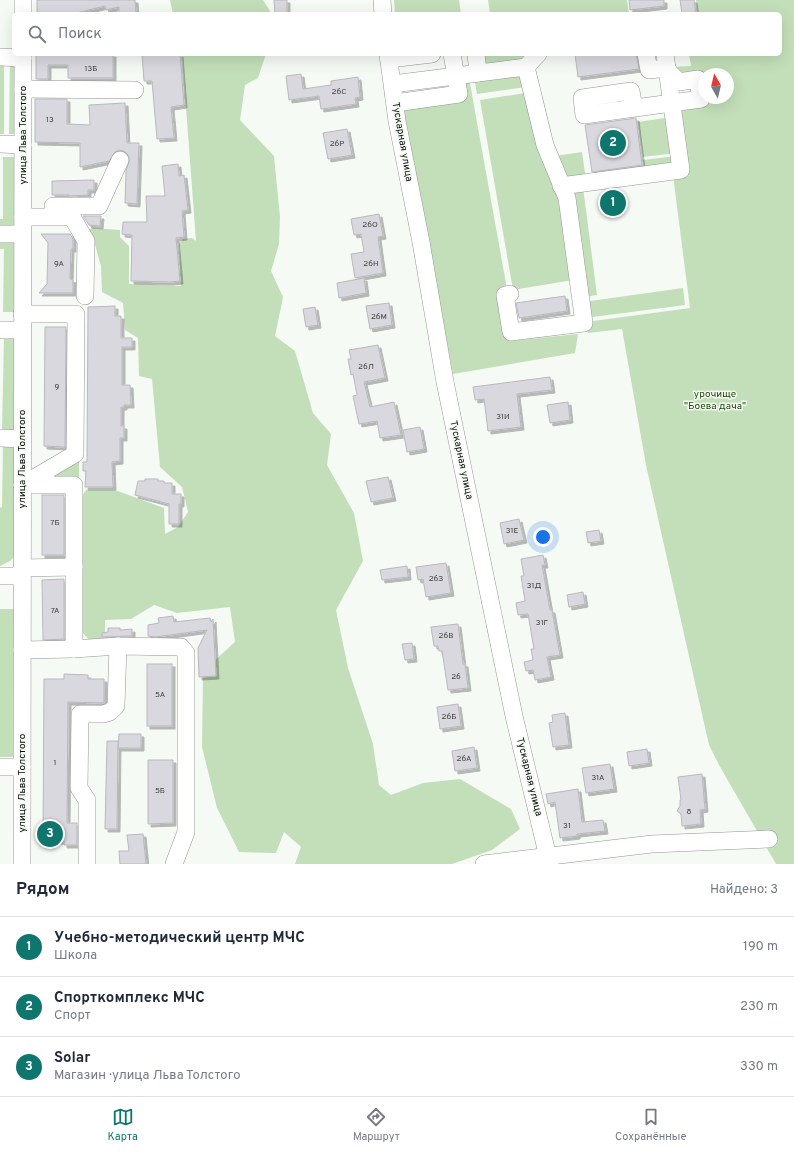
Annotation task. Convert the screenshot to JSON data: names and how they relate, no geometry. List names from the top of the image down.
{
  "streets": {
    "street": ["улица Льва Толстого", "Тускарная улица"]
  },
  "parks": ["урочище \"Боева дача\""],
  "house_numbers": [
    "13Б",
    "26С",
    "13",
    "26Р",
    "26О",
    "9А",
    "26Н",
    "26М",
    "26Л",
    "9",
    "31И",
    "7Б",
    "31Е",
    "26З",
    "31Д",
    "7А",
    "31Г",
    "26В",
    "26",
    "5А",
    "26Б",
    "26А",
    "1",
    "31А",
    "5Б",
    "8",
    "31"
  ],
  "north": "top",
  "page": {
    "search": "Поиск",
    "pins": ["2", "1", "3"],
    "heading": ["Рядом", "Найдено: 3"],
    "list": [
      {
        "mark": "1",
        "name": "Учебно-методический центр МЧС",
        "note": "Школа",
        "value": "190 m"
      },
      {
        "mark": "2",
        "name": "Спорткомплекс МЧС",
        "note": "Спорт",
        "value": "230 m"
      },
      {
        "mark": "3",
        "name": "Solar",
        "note": "Магазин · улица Льва Толстого",
        "value": "330 m"
      }
    ],
    "nav": ["Карта", "Маршрут", "Сохранённые"]
  }
}
